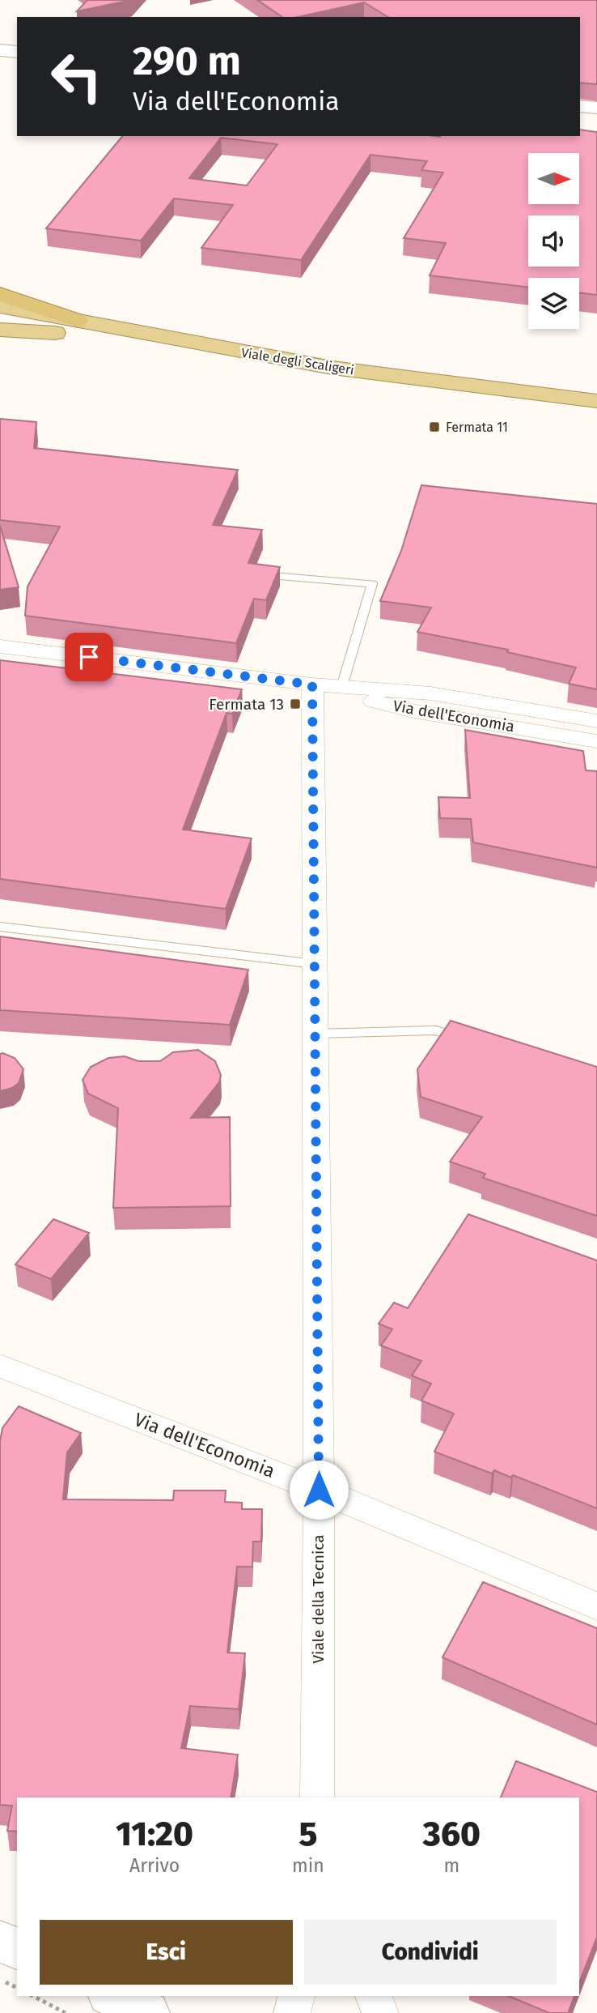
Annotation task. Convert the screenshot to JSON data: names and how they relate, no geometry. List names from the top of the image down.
{
  "streets": {
    "highway": ["Viale degli Scaligeri"],
    "street": ["Via dell'Economia", "Viale della Tecnica"]
  },
  "crossings": [
    ["Via dell'Economia", "Viale della Tecnica"]
  ],
  "places": {
    "transit": ["Fermata 11", "Fermata 13"]
  },
  "north": "right",
  "page": {
    "turn": ["290 m", "Via dell'Economia"],
    "eta": [
      "11:20",
      "Arrivo",
      "5",
      "min",
      "360",
      "m"
    ],
    "buttons": ["Esci", "Condividi"]
  }
}
